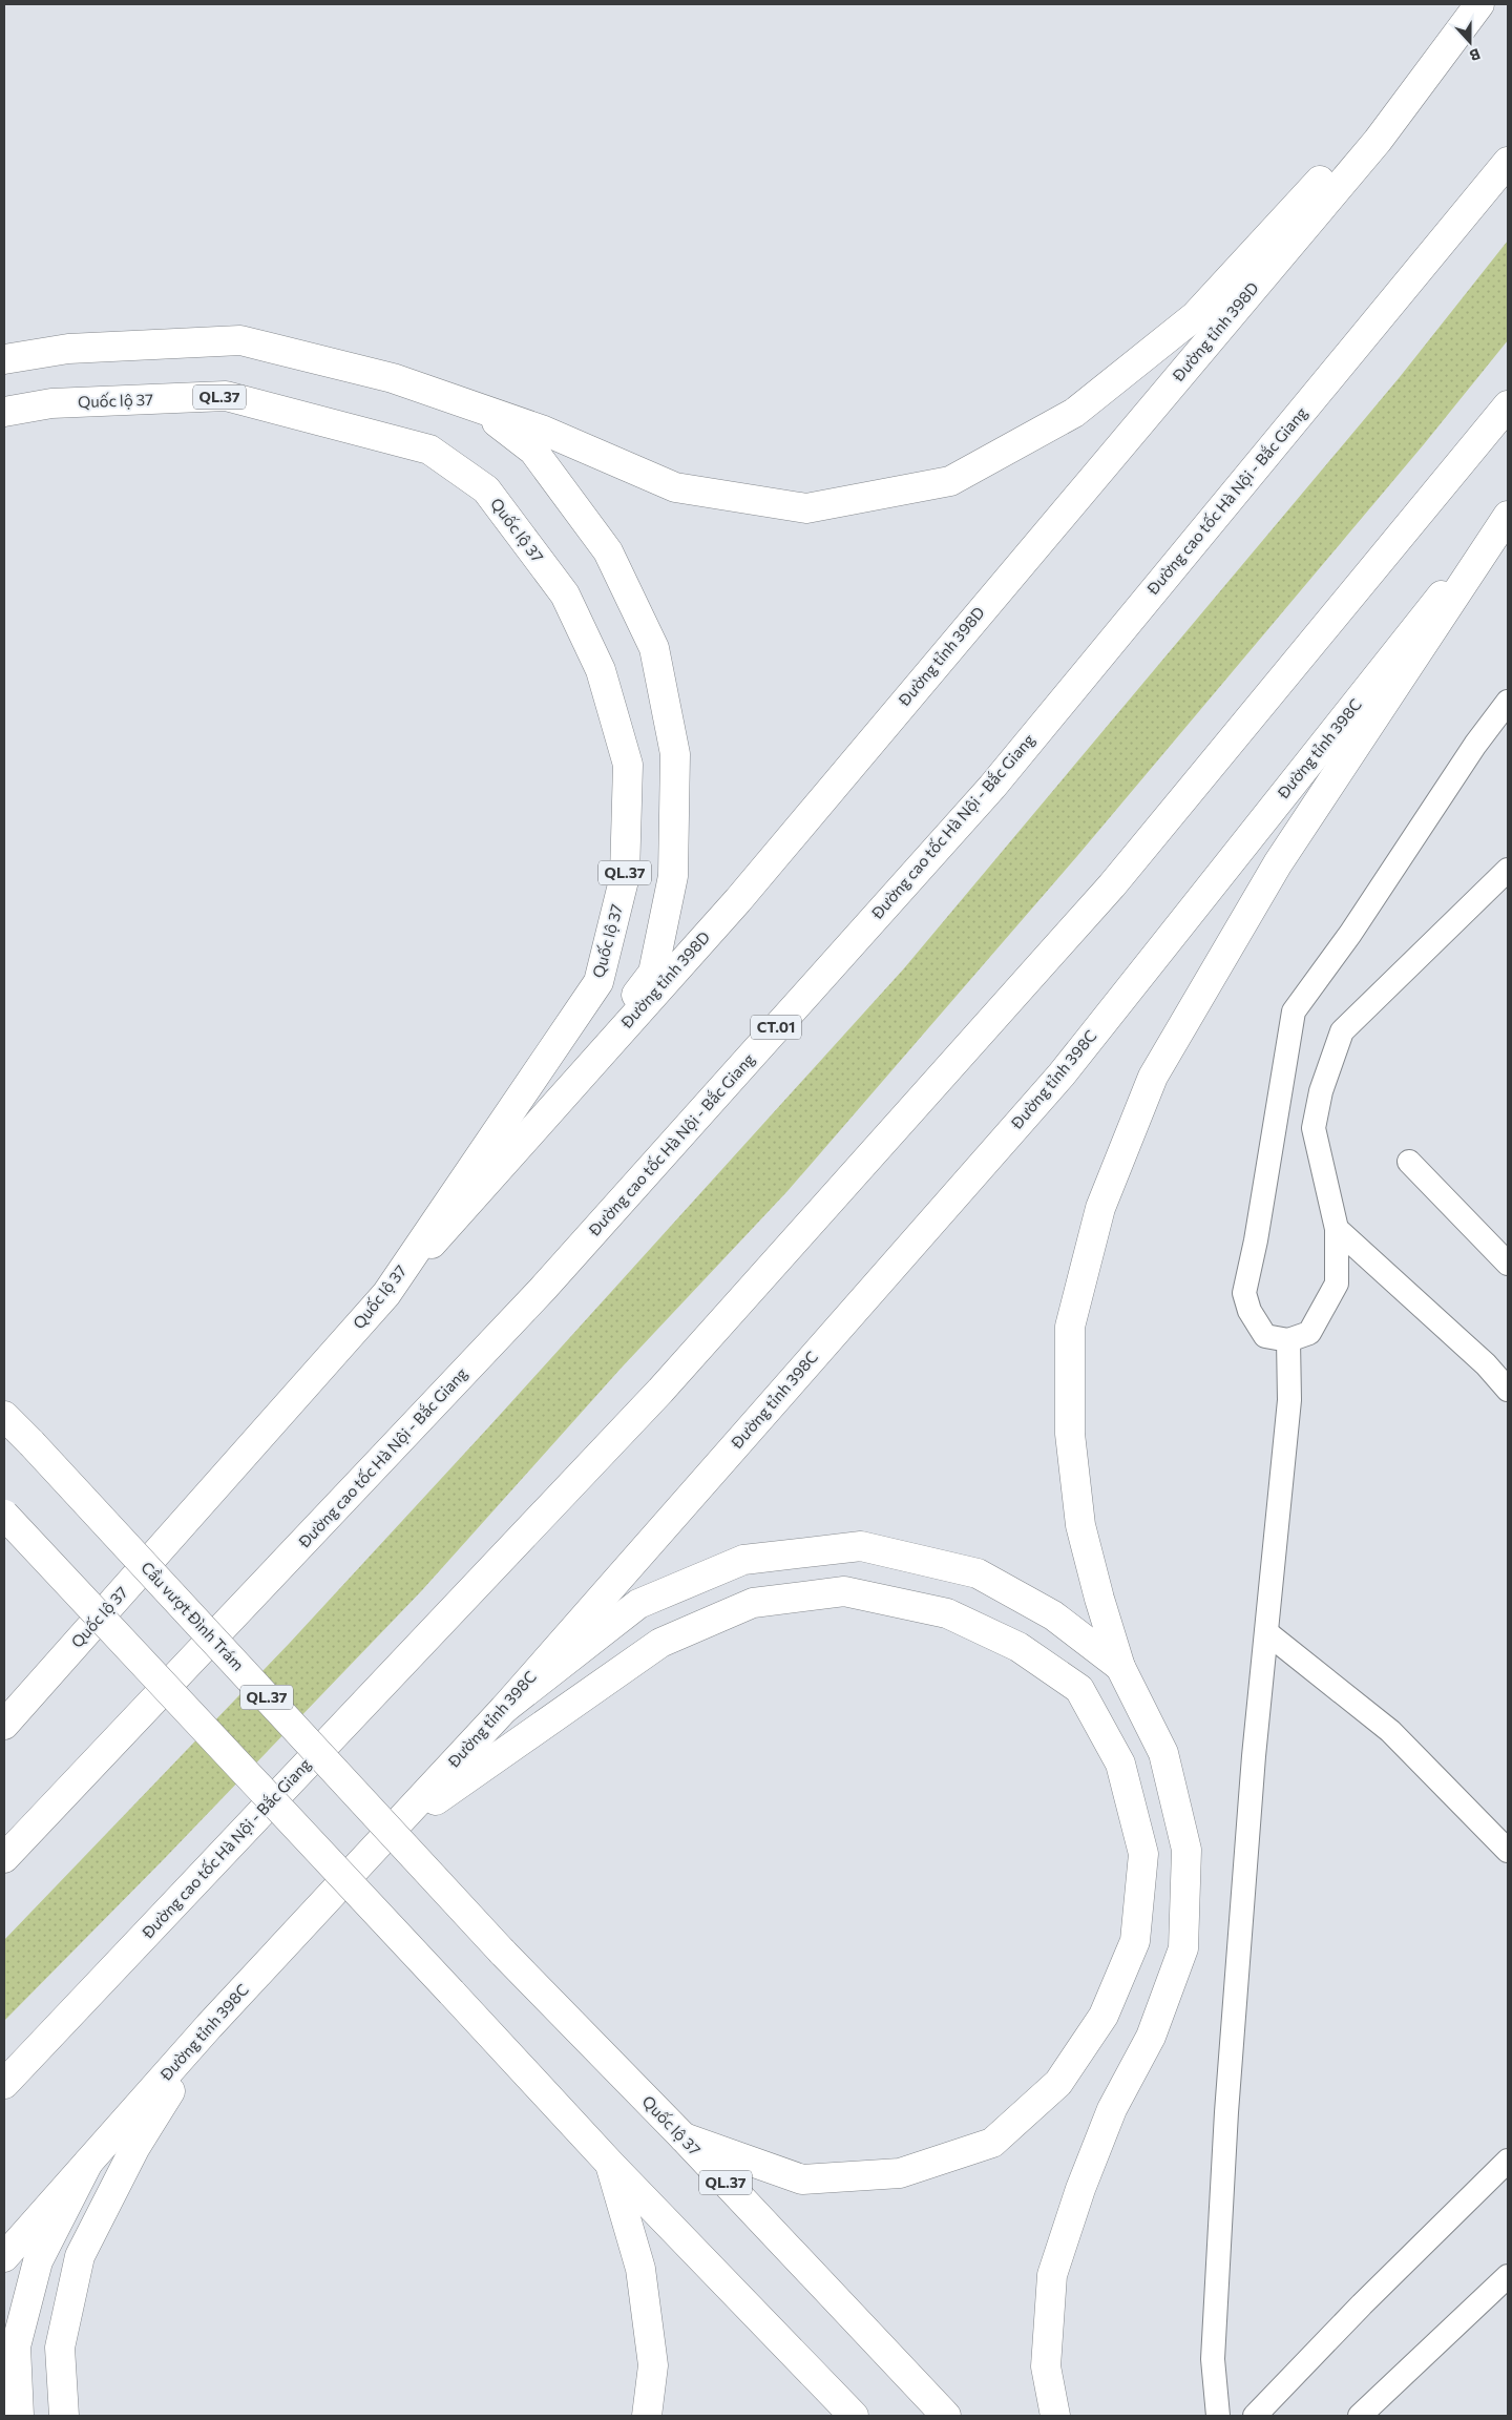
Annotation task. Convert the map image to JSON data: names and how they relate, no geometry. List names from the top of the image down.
{
  "streets": {
    "main road": [
      "Đường tỉnh 398D",
      "QL.37",
      "Quốc lộ 37",
      "Đường cao tốc Hà Nội - Bắc Giang",
      "Đường tỉnh 398C",
      "CT.01",
      "Cầu vượt Đình Trám"
    ]
  },
  "crossings": [
    ["Đường tỉnh 398D", "Quốc lộ 37"],
    ["Quốc lộ 37", "Cầu vượt Đình Trám"]
  ],
  "north": "bottom"
}
